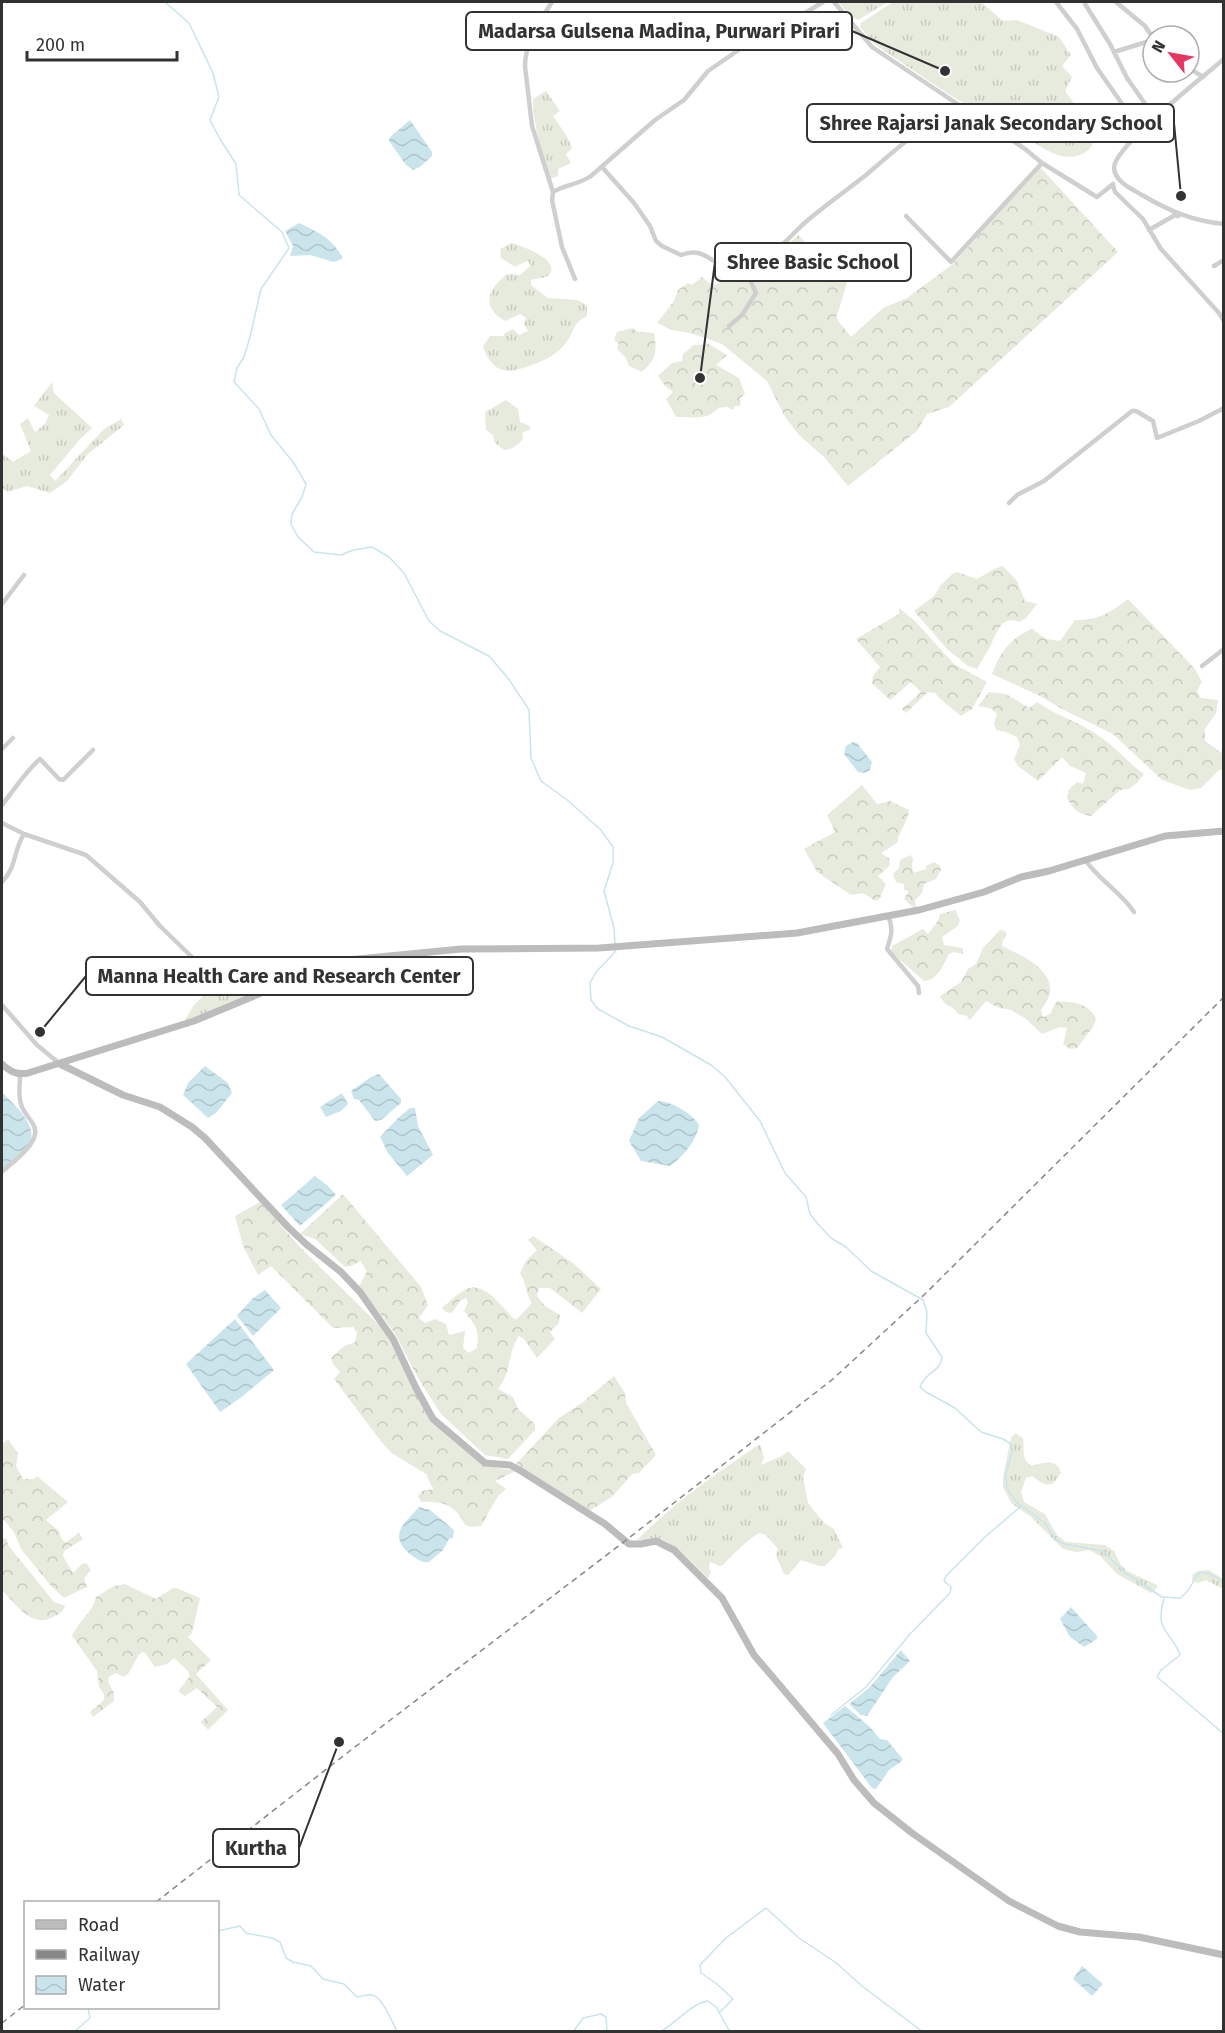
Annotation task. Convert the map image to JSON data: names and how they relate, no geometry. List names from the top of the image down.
{
  "places": [
    "Madarsa Gulsena Madina, Purwari Pirari",
    "Shree Rajarsi Janak Secondary School",
    "Shree Basic School",
    "Manna Health Care and Research Center",
    "Kurtha"
  ],
  "legend": ["Road", "Railway", "Water"],
  "scale_bar": "200 m",
  "north": "top left"
}
